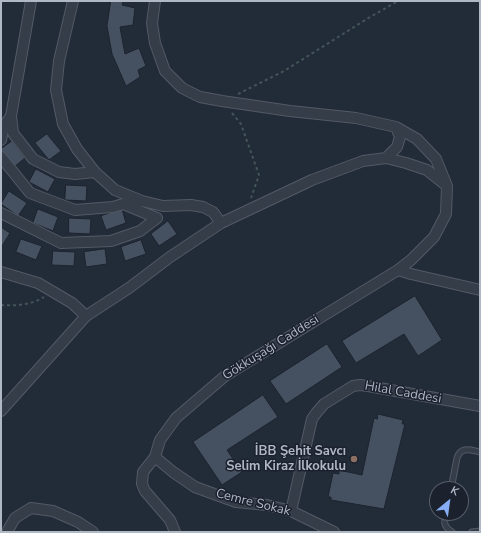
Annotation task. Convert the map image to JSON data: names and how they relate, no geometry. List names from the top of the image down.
{
  "streets": {
    "street": ["Gökkuşağı Caddesi", "Hilal Caddesi", "Cemre Sokak"]
  },
  "crossings": [
    ["Gökkuşağı Caddesi", "Cemre Sokak"],
    ["Hilal Caddesi", "Cemre Sokak"]
  ],
  "places": ["İBB Şehit Savcı Selim Kiraz İlkokulu"],
  "north": "top right"
}
